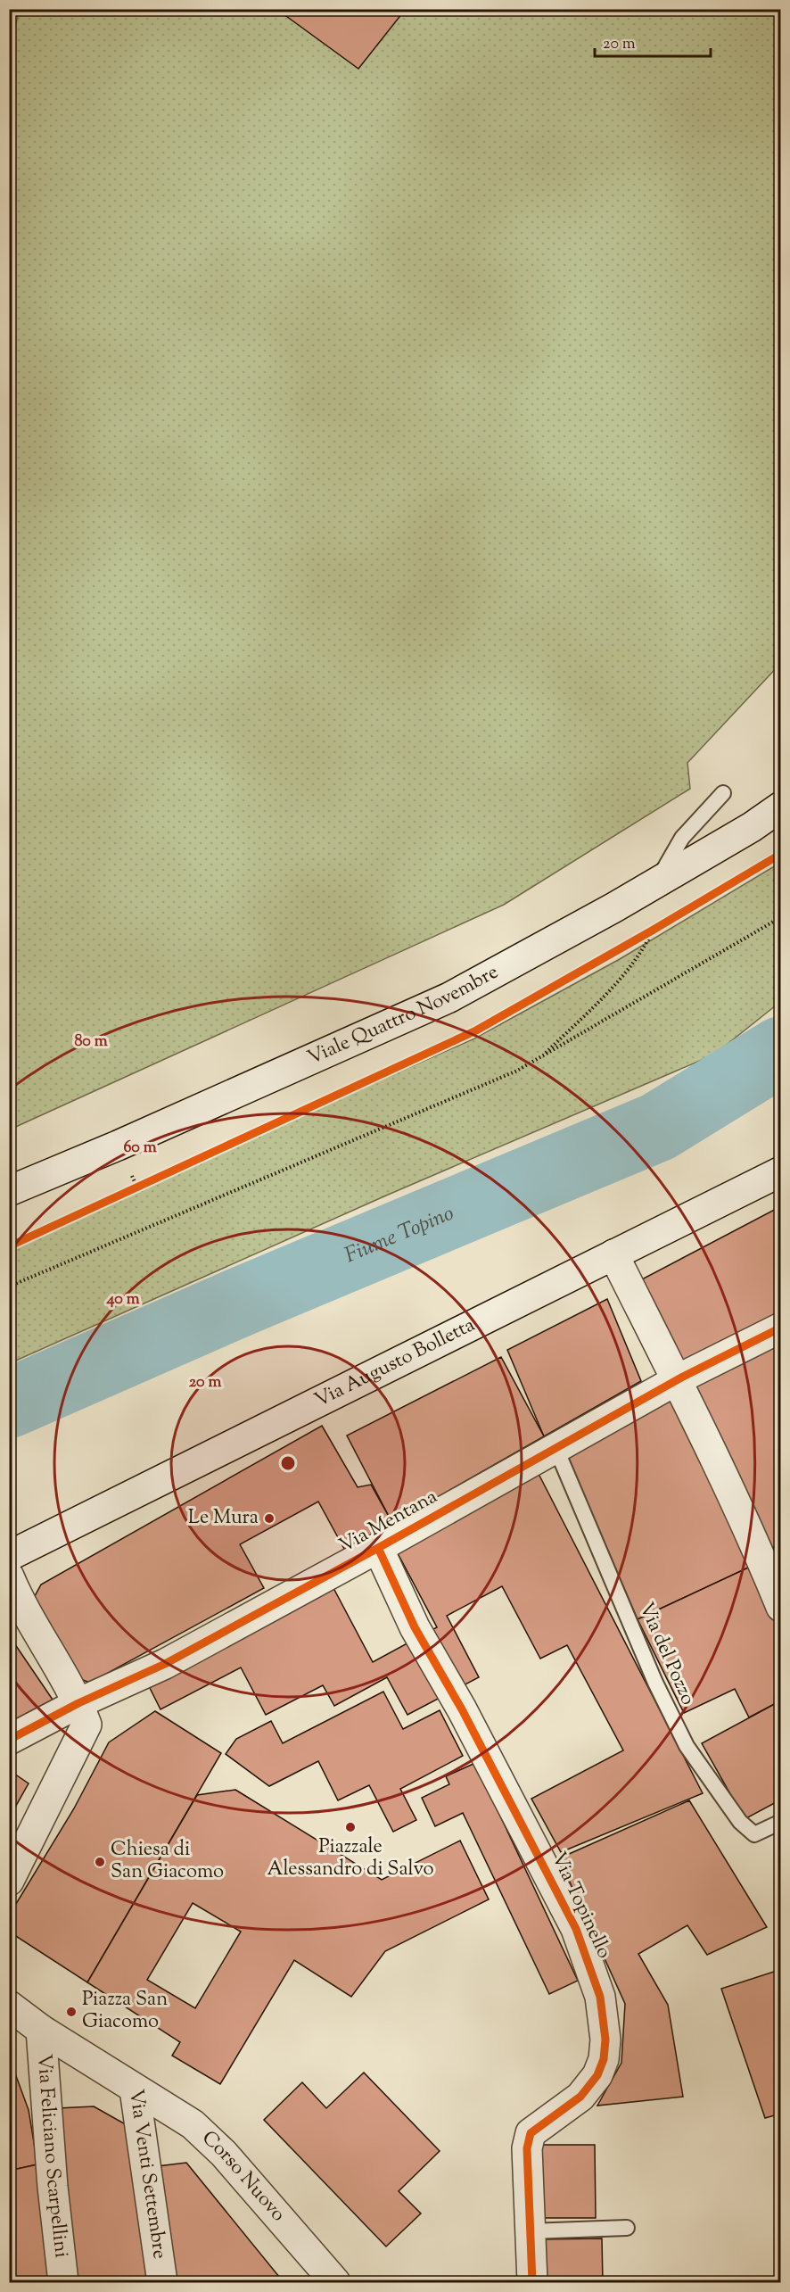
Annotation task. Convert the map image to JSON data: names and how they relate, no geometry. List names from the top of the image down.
{
  "streets": {
    "street": [
      "Viale Quattro Novembre",
      "Via Augusto Bolletta",
      "Via Mentana",
      "Via Topinello",
      "Via Feliciano Scarpellini",
      "Via Venti Settembre",
      "Corso Nuovo"
    ],
    "lane": ["Via del Pozzo"]
  },
  "crossings": [
    ["Via Mentana", "Via del Pozzo"],
    ["Via Mentana", "Via Topinello"],
    ["Via Feliciano Scarpellini", "Via Venti Settembre"],
    ["Via Venti Settembre", "Corso Nuovo"]
  ],
  "water": ["Fiume Topino"],
  "places": [
    "Le Mura",
    "Piazzale Alessandro di Salvo",
    "Chiesa di San Giacomo",
    "Piazza San Giacomo"
  ],
  "scale_bar": "20 m",
  "rings": [
    "80 m",
    "60 m",
    "40 m",
    "20 m"
  ]
}
